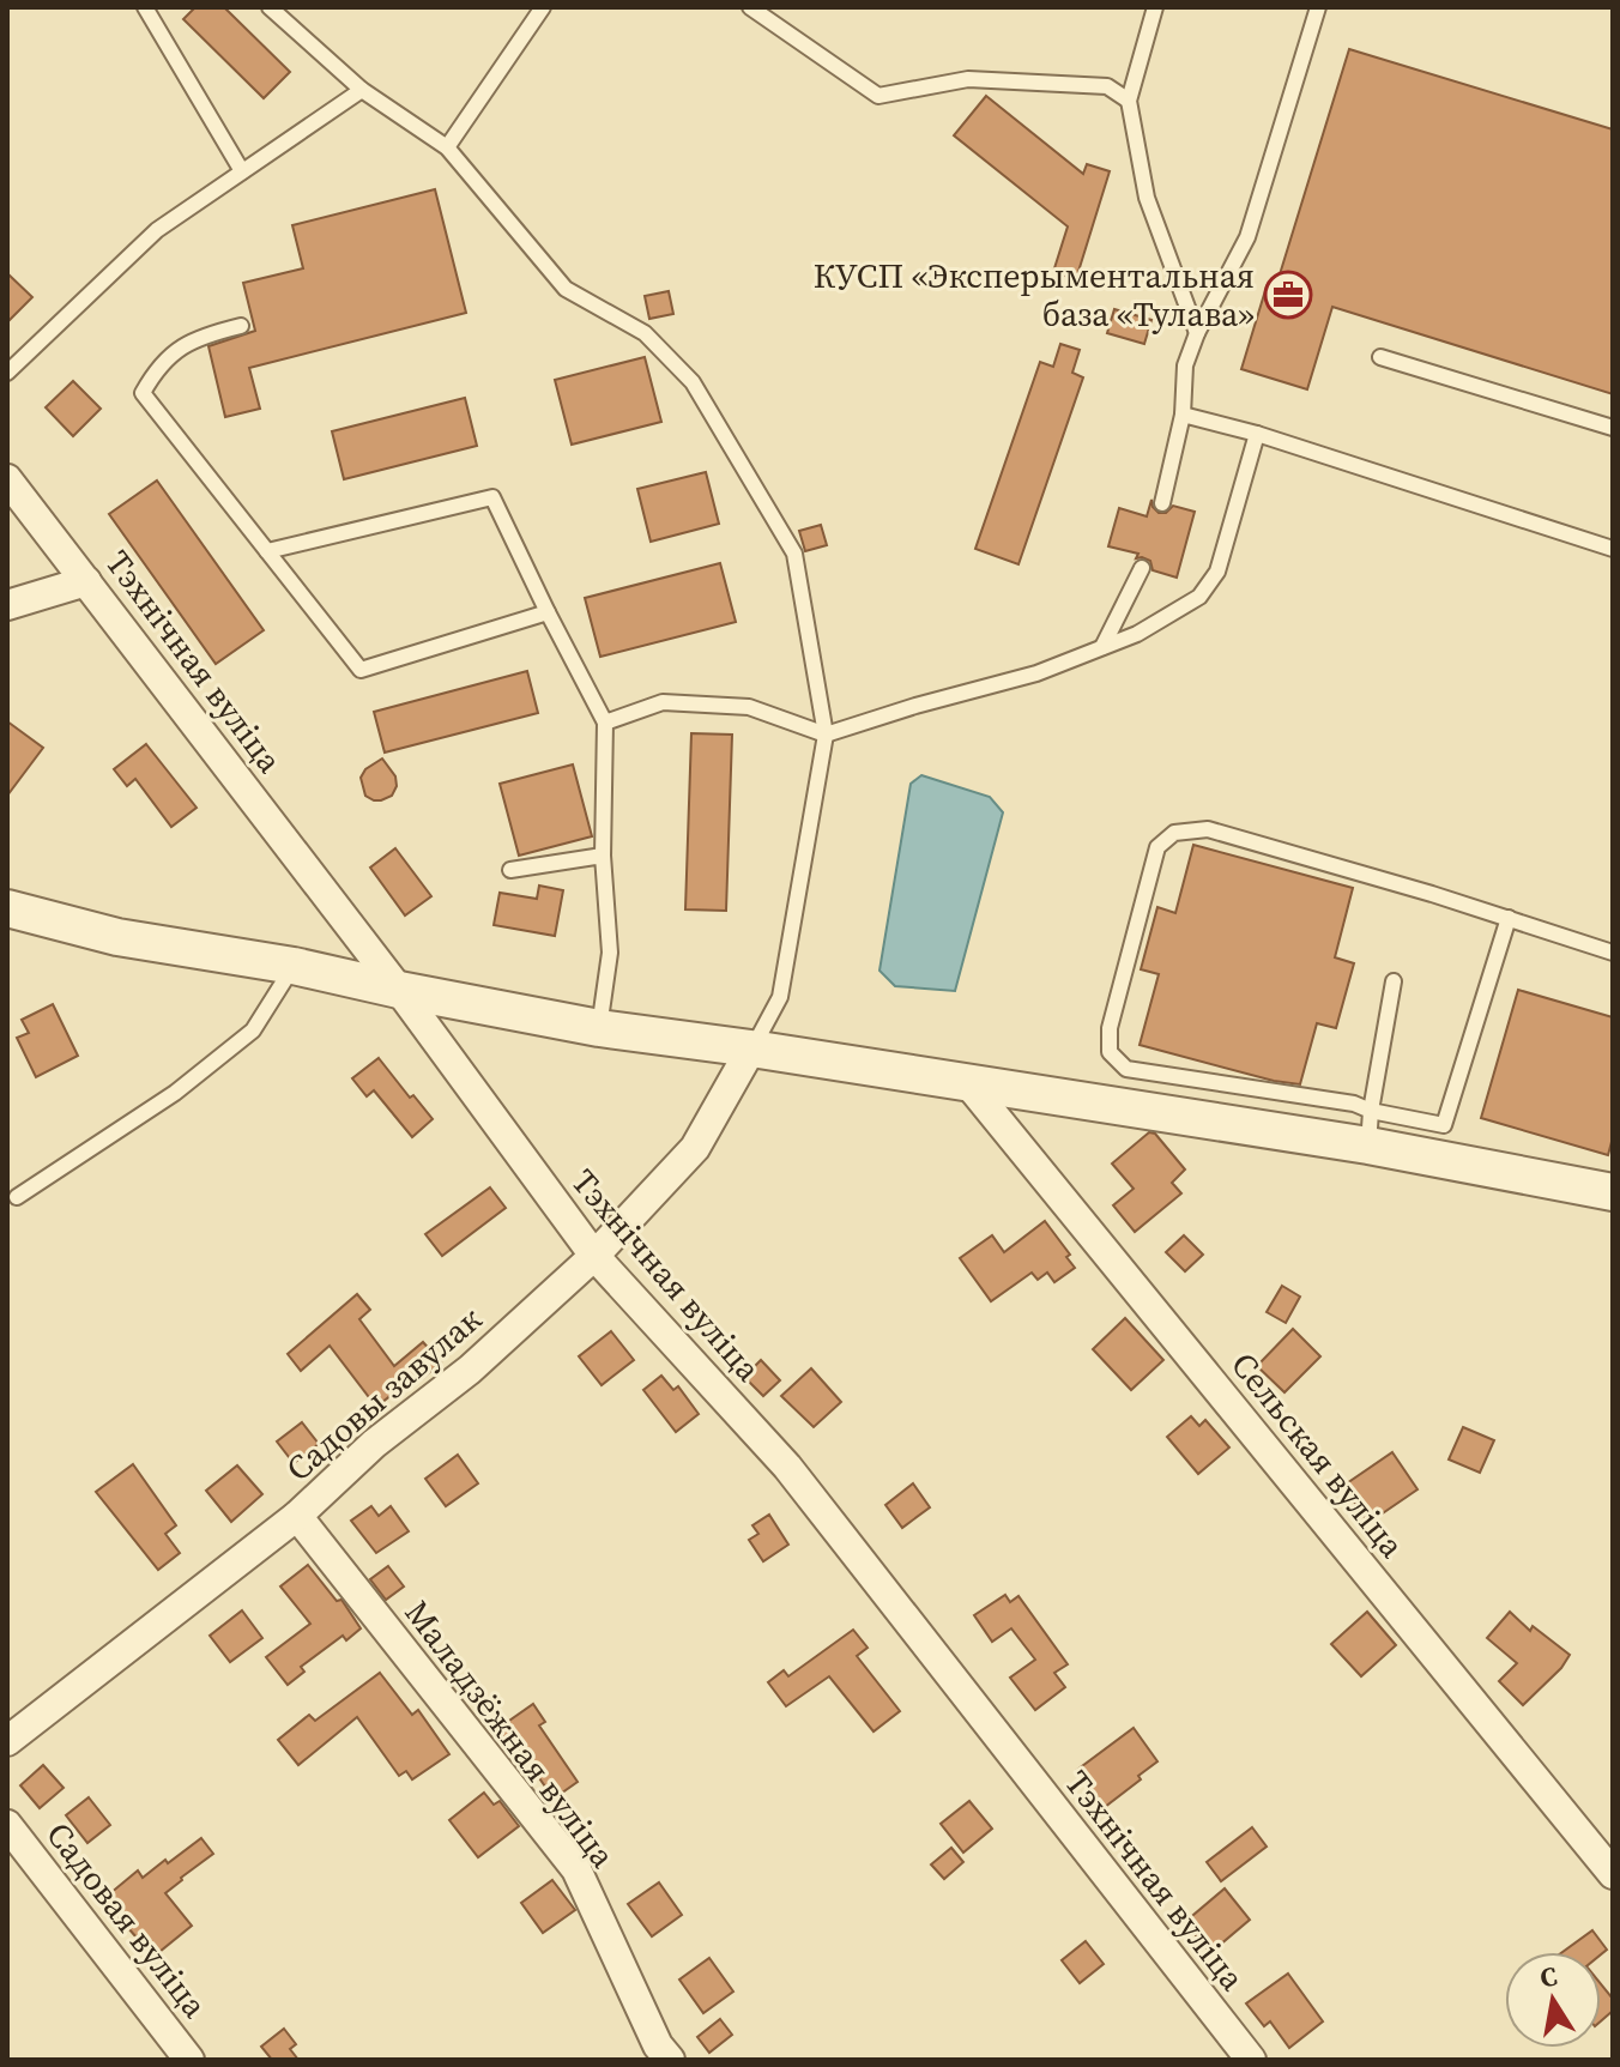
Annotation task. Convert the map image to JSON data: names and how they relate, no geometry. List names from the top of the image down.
{
  "streets": {
    "street": [
      "Тэхнічная вуліца",
      "Садовы завулак",
      "Сельская вуліца",
      "Маладзёжная вуліца",
      "Садовая вуліца"
    ]
  },
  "crossings": [
    ["Тэхнічная вуліца", "Садовы завулак"],
    ["Садовы завулак", "Маладзёжная вуліца"]
  ],
  "places": {
    "office": ["КУСП «Эксперыментальная база «Тулава»"]
  },
  "north": "top"
}
